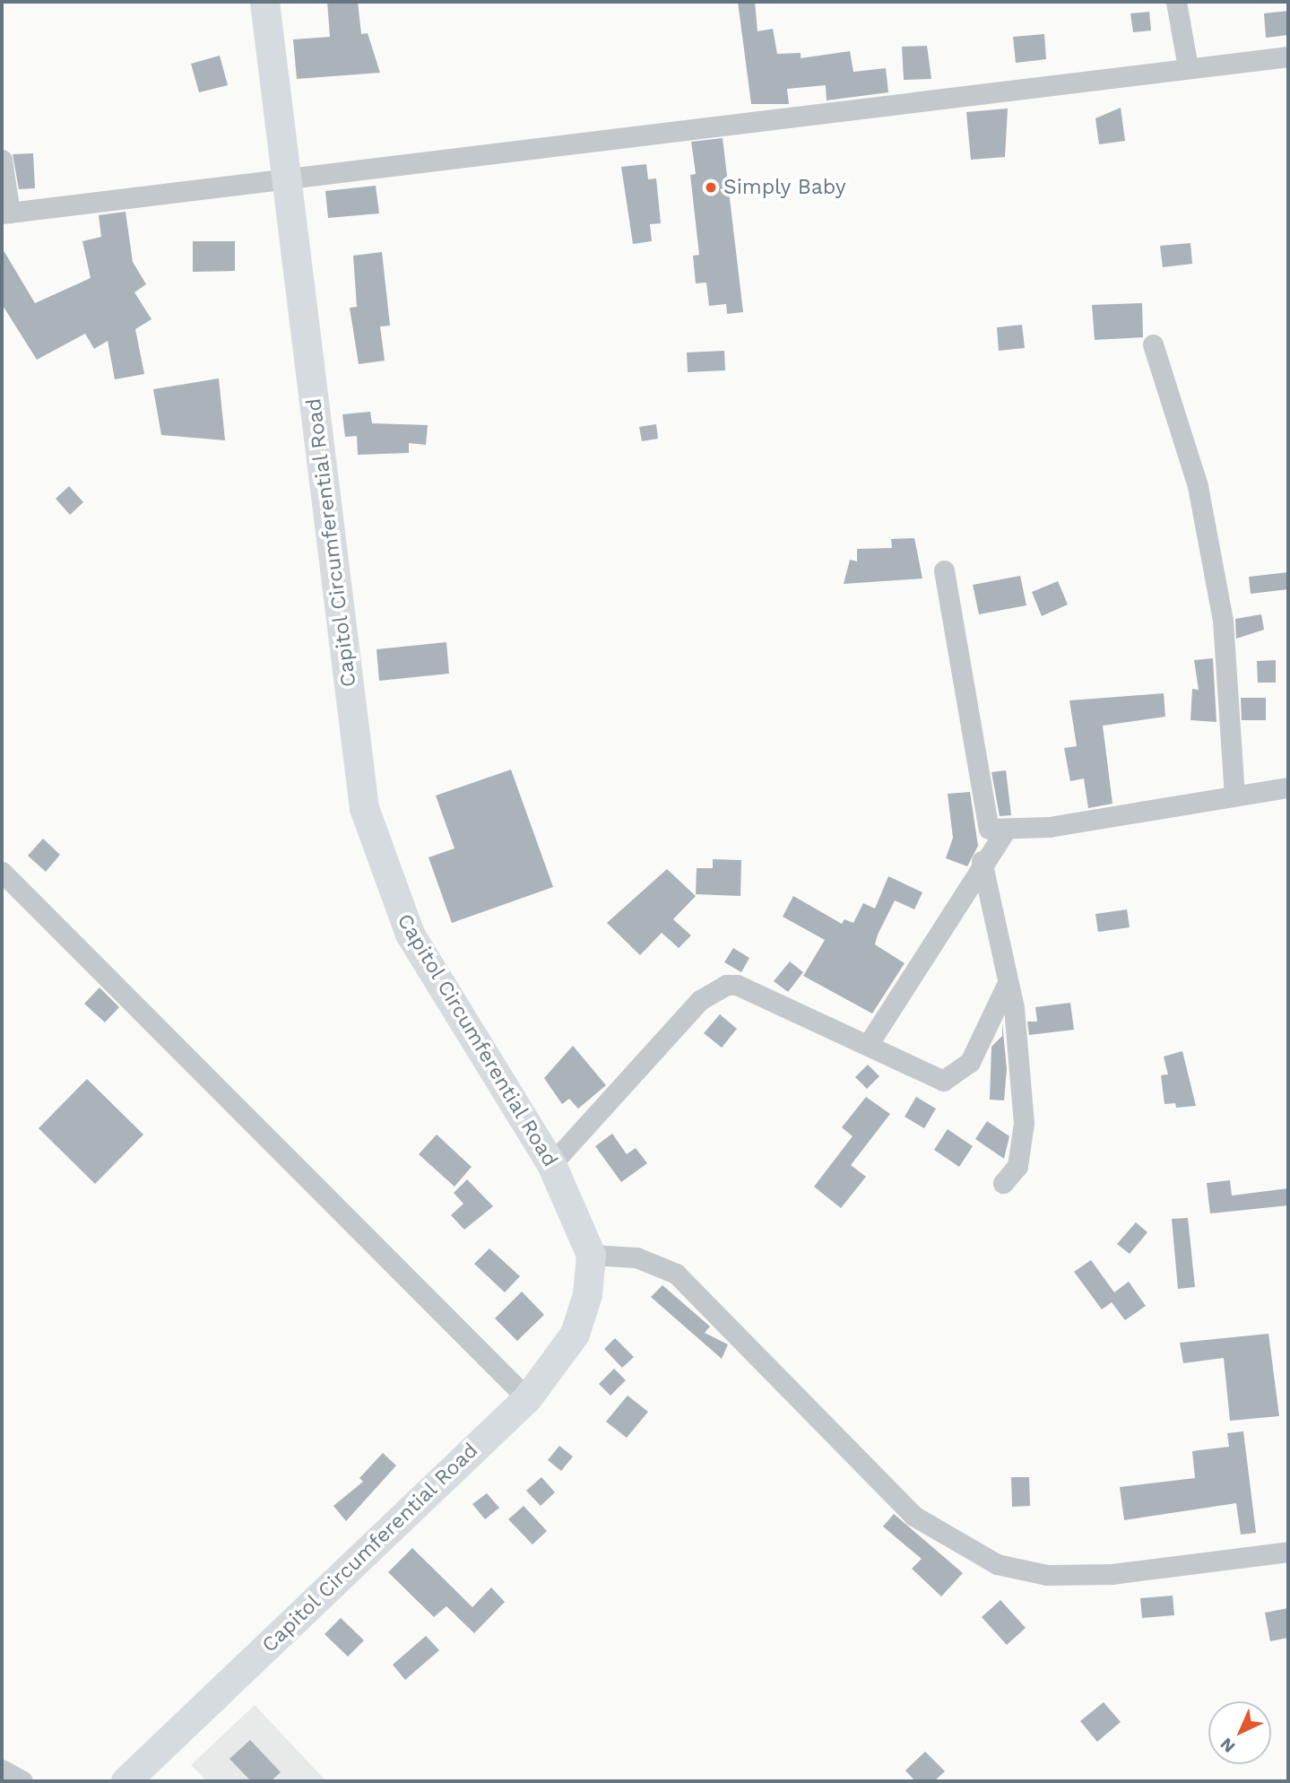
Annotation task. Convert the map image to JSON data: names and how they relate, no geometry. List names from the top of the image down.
{
  "streets": {
    "main road": ["Capitol Circumferential Road"]
  },
  "places": ["Simply Baby"],
  "north": "bottom left"
}
